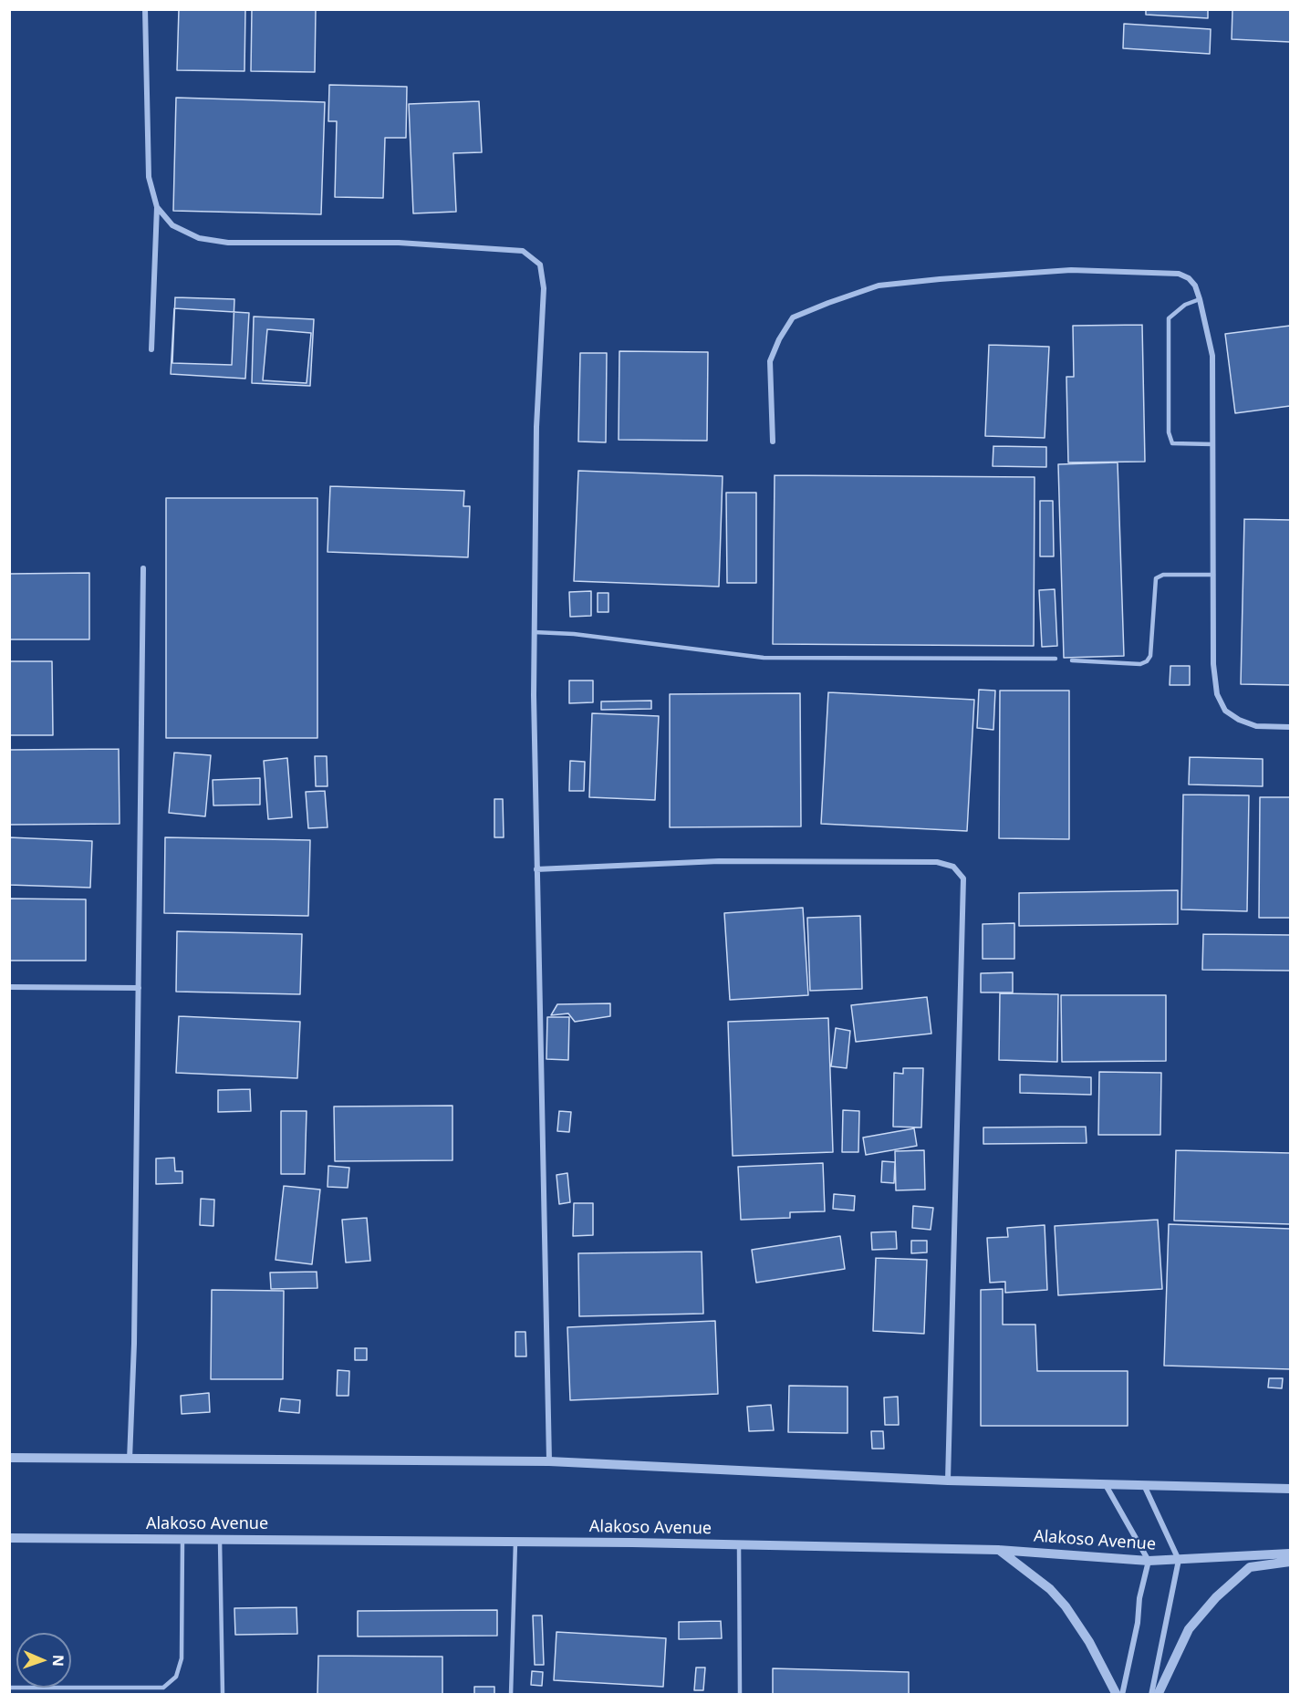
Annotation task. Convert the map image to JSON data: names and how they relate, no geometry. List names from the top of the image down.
{
  "streets": {
    "street": ["Alakoso Avenue"]
  },
  "north": "right"
}
